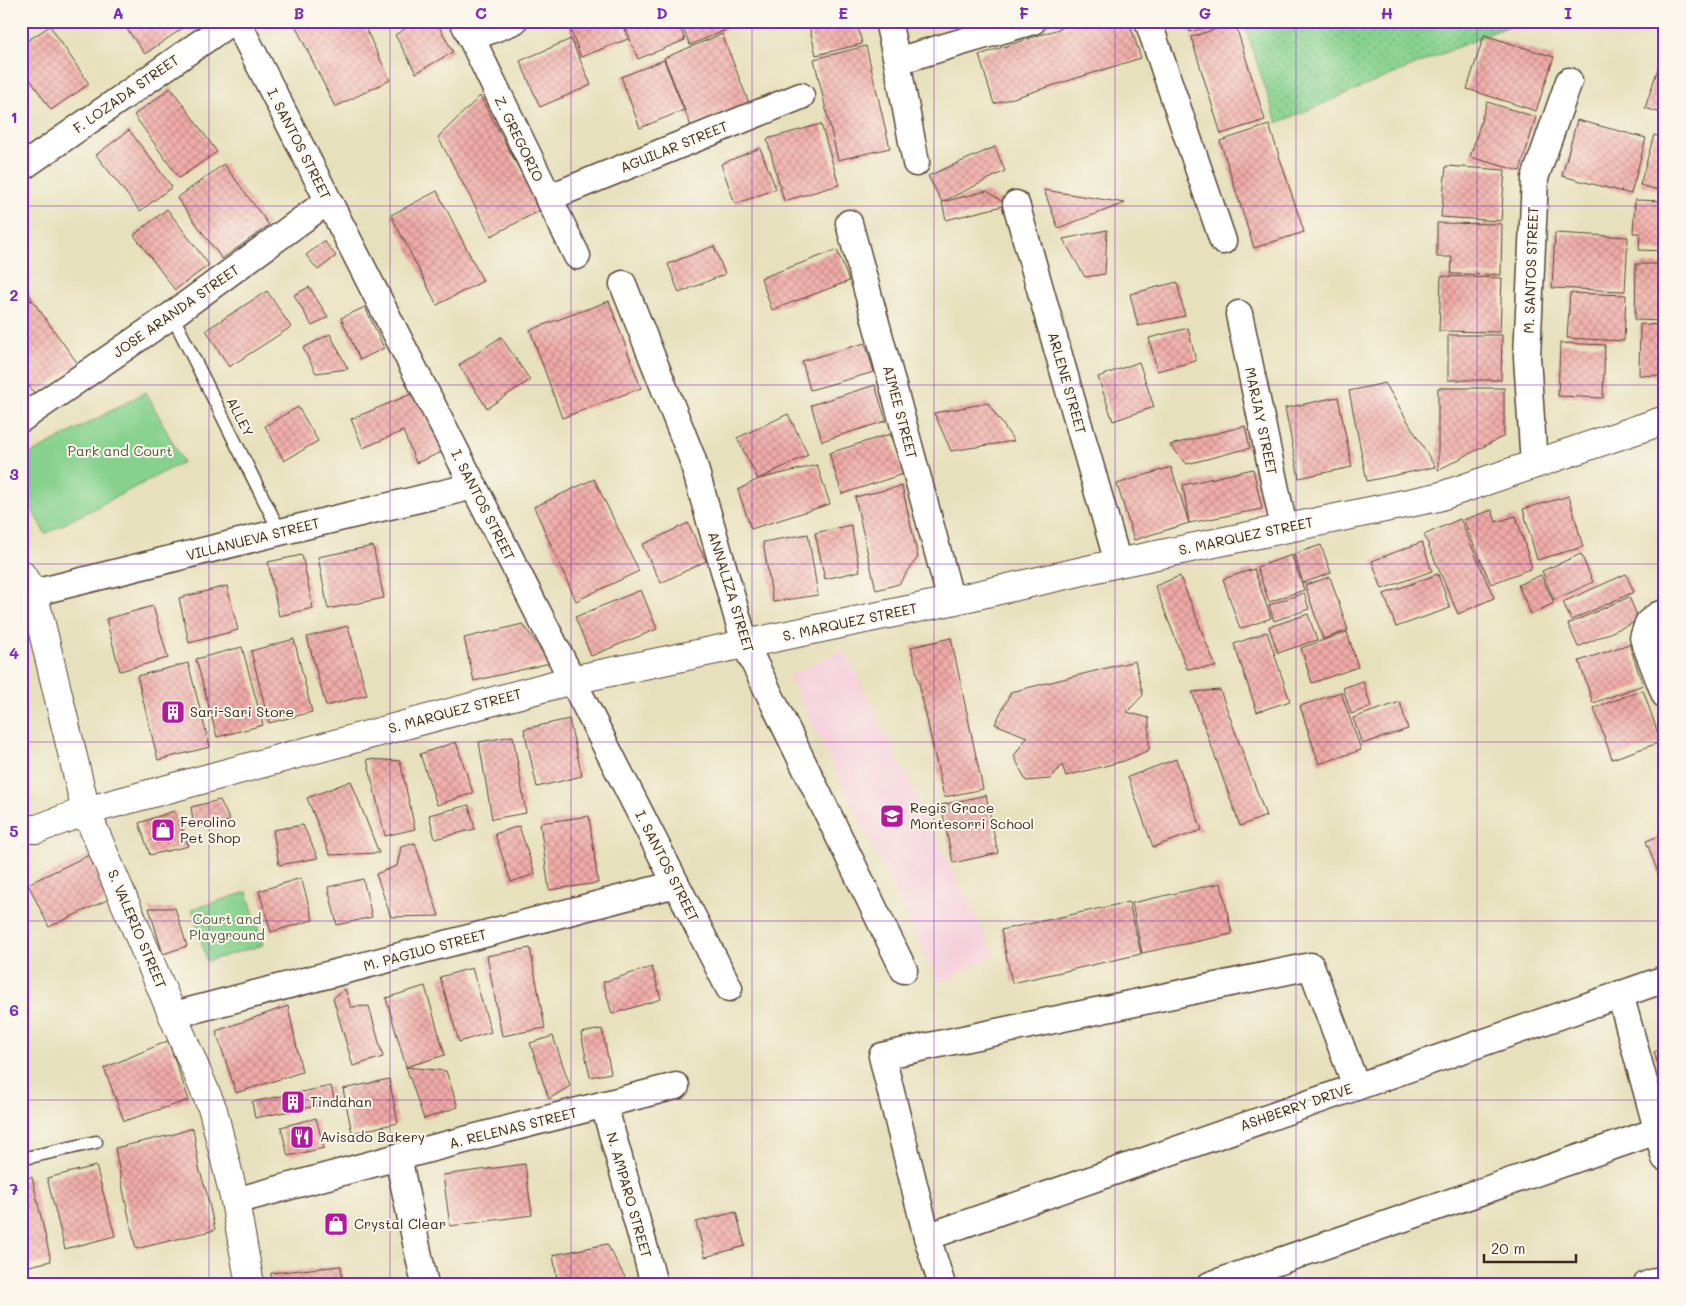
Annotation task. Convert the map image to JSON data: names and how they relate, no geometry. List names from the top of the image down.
{
  "streets": {
    "street": [
      "F. LOZADA STREET",
      "Z. GREGORIO",
      "I. SANTOS STREET",
      "AGUILAR STREET",
      "M. SANTOS STREET",
      "JOSE ARANDA STREET",
      "ARLENE STREET",
      "AIMEE STREET",
      "MARJAY STREET",
      "S. MARQUEZ STREET",
      "VILLANUEVA STREET",
      "ANNALIZA STREET",
      "S. VALERIO STREET",
      "M. PAGIUO STREET",
      "ASHBERRY DRIVE",
      "A. RELENAS STREET",
      "N. AMPARO STREET"
    ],
    "lane": ["ALLEY"]
  },
  "crossings": [
    ["Z. GREGORIO", "AGUILAR STREET"],
    ["I. SANTOS STREET", "JOSE ARANDA STREET"],
    ["I. SANTOS STREET", "S. MARQUEZ STREET"],
    ["I. SANTOS STREET", "VILLANUEVA STREET"],
    ["I. SANTOS STREET", "M. PAGIUO STREET"],
    ["M. SANTOS STREET", "S. MARQUEZ STREET"],
    ["JOSE ARANDA STREET", "ALLEY"],
    ["ARLENE STREET", "S. MARQUEZ STREET"],
    ["AIMEE STREET", "S. MARQUEZ STREET"],
    ["ALLEY", "VILLANUEVA STREET"],
    ["MARJAY STREET", "S. MARQUEZ STREET"],
    ["S. MARQUEZ STREET", "ANNALIZA STREET"],
    ["S. MARQUEZ STREET", "S. VALERIO STREET"],
    ["VILLANUEVA STREET", "S. VALERIO STREET"],
    ["S. VALERIO STREET", "M. PAGIUO STREET"],
    ["S. VALERIO STREET", "A. RELENAS STREET"],
    ["A. RELENAS STREET", "N. AMPARO STREET"]
  ],
  "parks": ["Park and Court", "Court and Playground"],
  "places": {
    "building": ["Sari-Sari Store", "Tindahan"],
    "school or university": ["Regis Grace Montesorri School"],
    "shop": ["Ferolino Pet Shop", "Crystal Clear"],
    "restaurant": ["Avisado Bakery"]
  },
  "scale_bar": "20 m",
  "grid": {
    "columns": [
      "A",
      "B",
      "C",
      "D",
      "E",
      "F",
      "G",
      "H",
      "I"
    ],
    "rows": [
      "1",
      "2",
      "3",
      "4",
      "5",
      "6",
      "7"
    ]
  }
}
